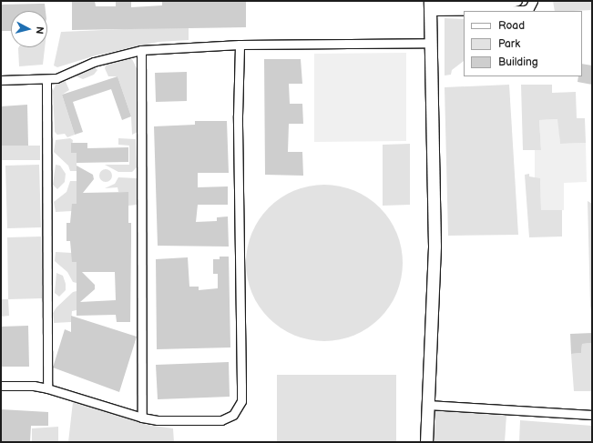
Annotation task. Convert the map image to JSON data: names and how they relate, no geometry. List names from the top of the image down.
{
  "legend": ["Road", "Park", "Building"],
  "north": "right"
}
